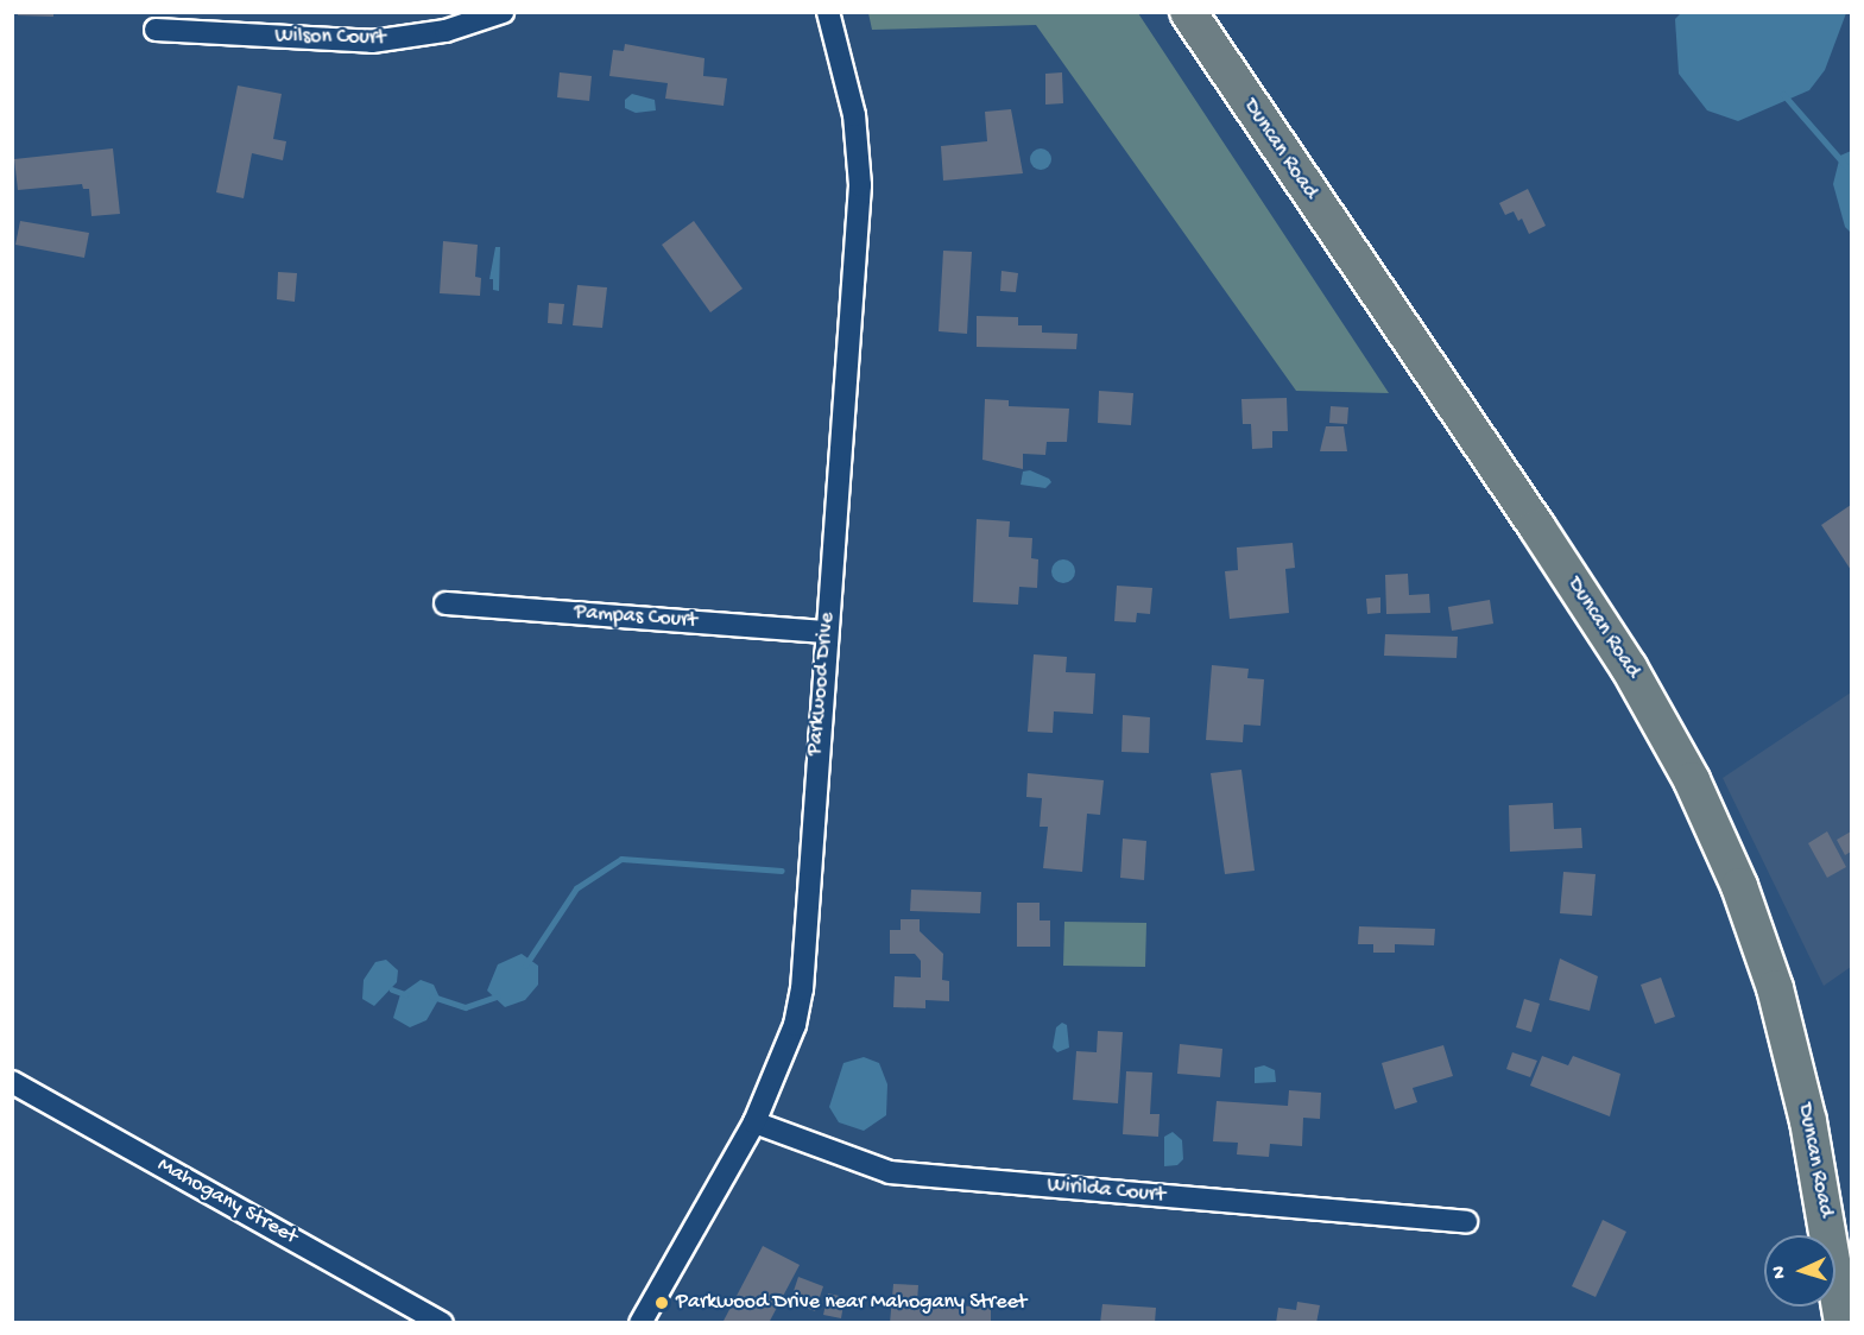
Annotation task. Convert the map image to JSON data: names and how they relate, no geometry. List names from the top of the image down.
{
  "streets": {
    "highway": ["Duncan Road"],
    "street": [
      "Wilson Court",
      "Pampas Court",
      "Parkwood Drive",
      "Wirilda Court",
      "Mahogany Street"
    ]
  },
  "crossings": [
    ["Pampas Court", "Parkwood Drive"],
    ["Parkwood Drive", "Wirilda Court"]
  ],
  "places": ["Parkwood Drive near Mahogany Street"],
  "north": "left"
}
